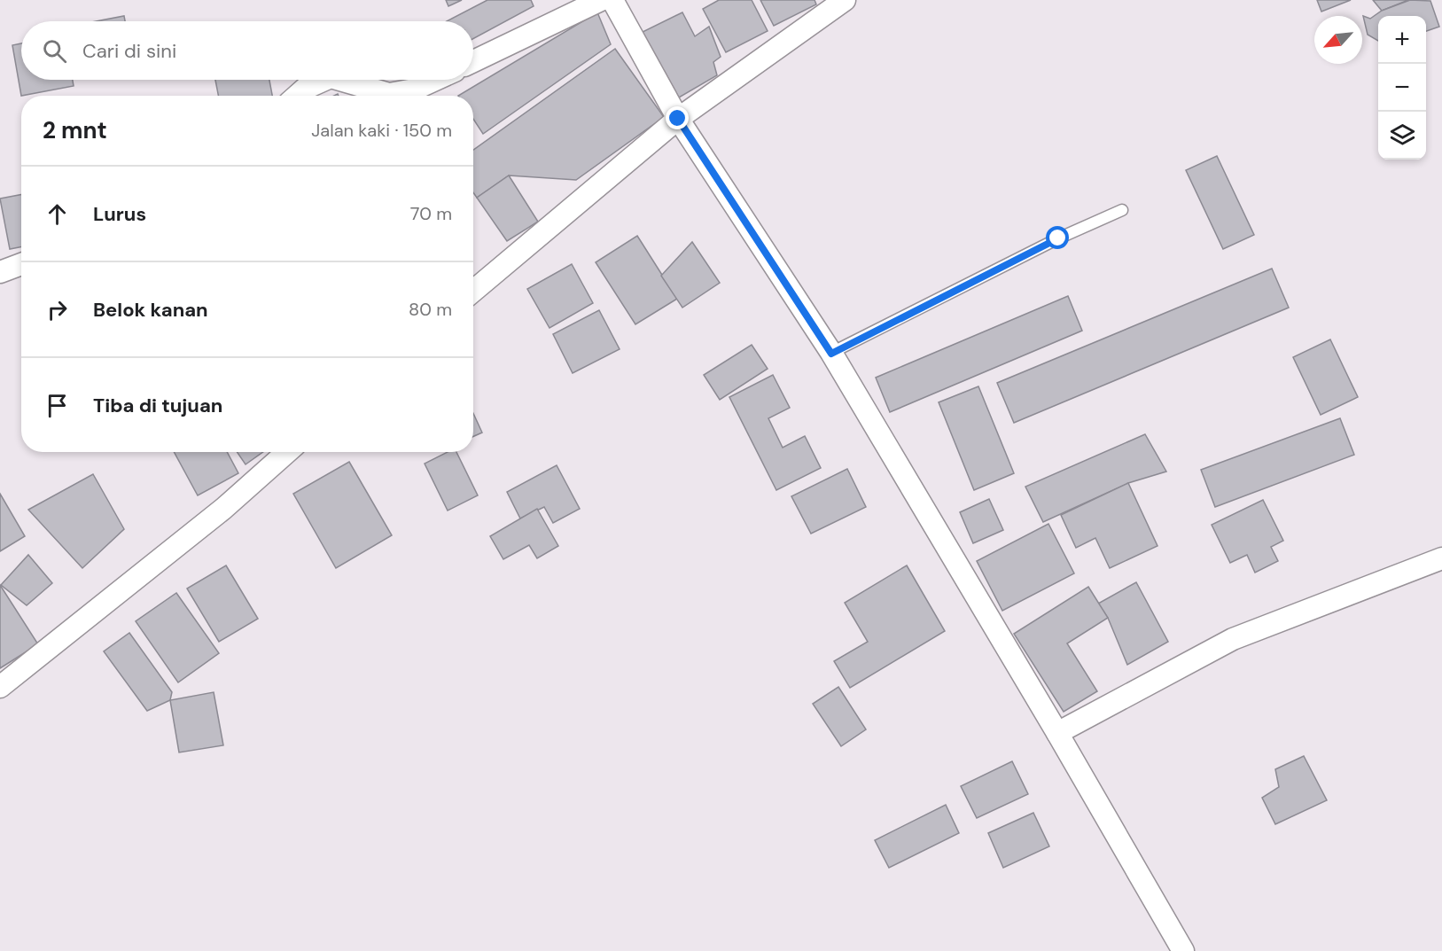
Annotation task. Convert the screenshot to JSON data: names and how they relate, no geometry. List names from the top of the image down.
{
  "north": "bottom left",
  "page": {
    "map_buttons": ["+", "−"],
    "search": "Cari di sini",
    "heading": ["2 mnt", "Jalan kaki · 150 m"],
    "list": [
      ["Lurus", "70 m"],
      ["Belok kanan", "80 m"],
      "Tiba di tujuan"
    ]
  }
}
